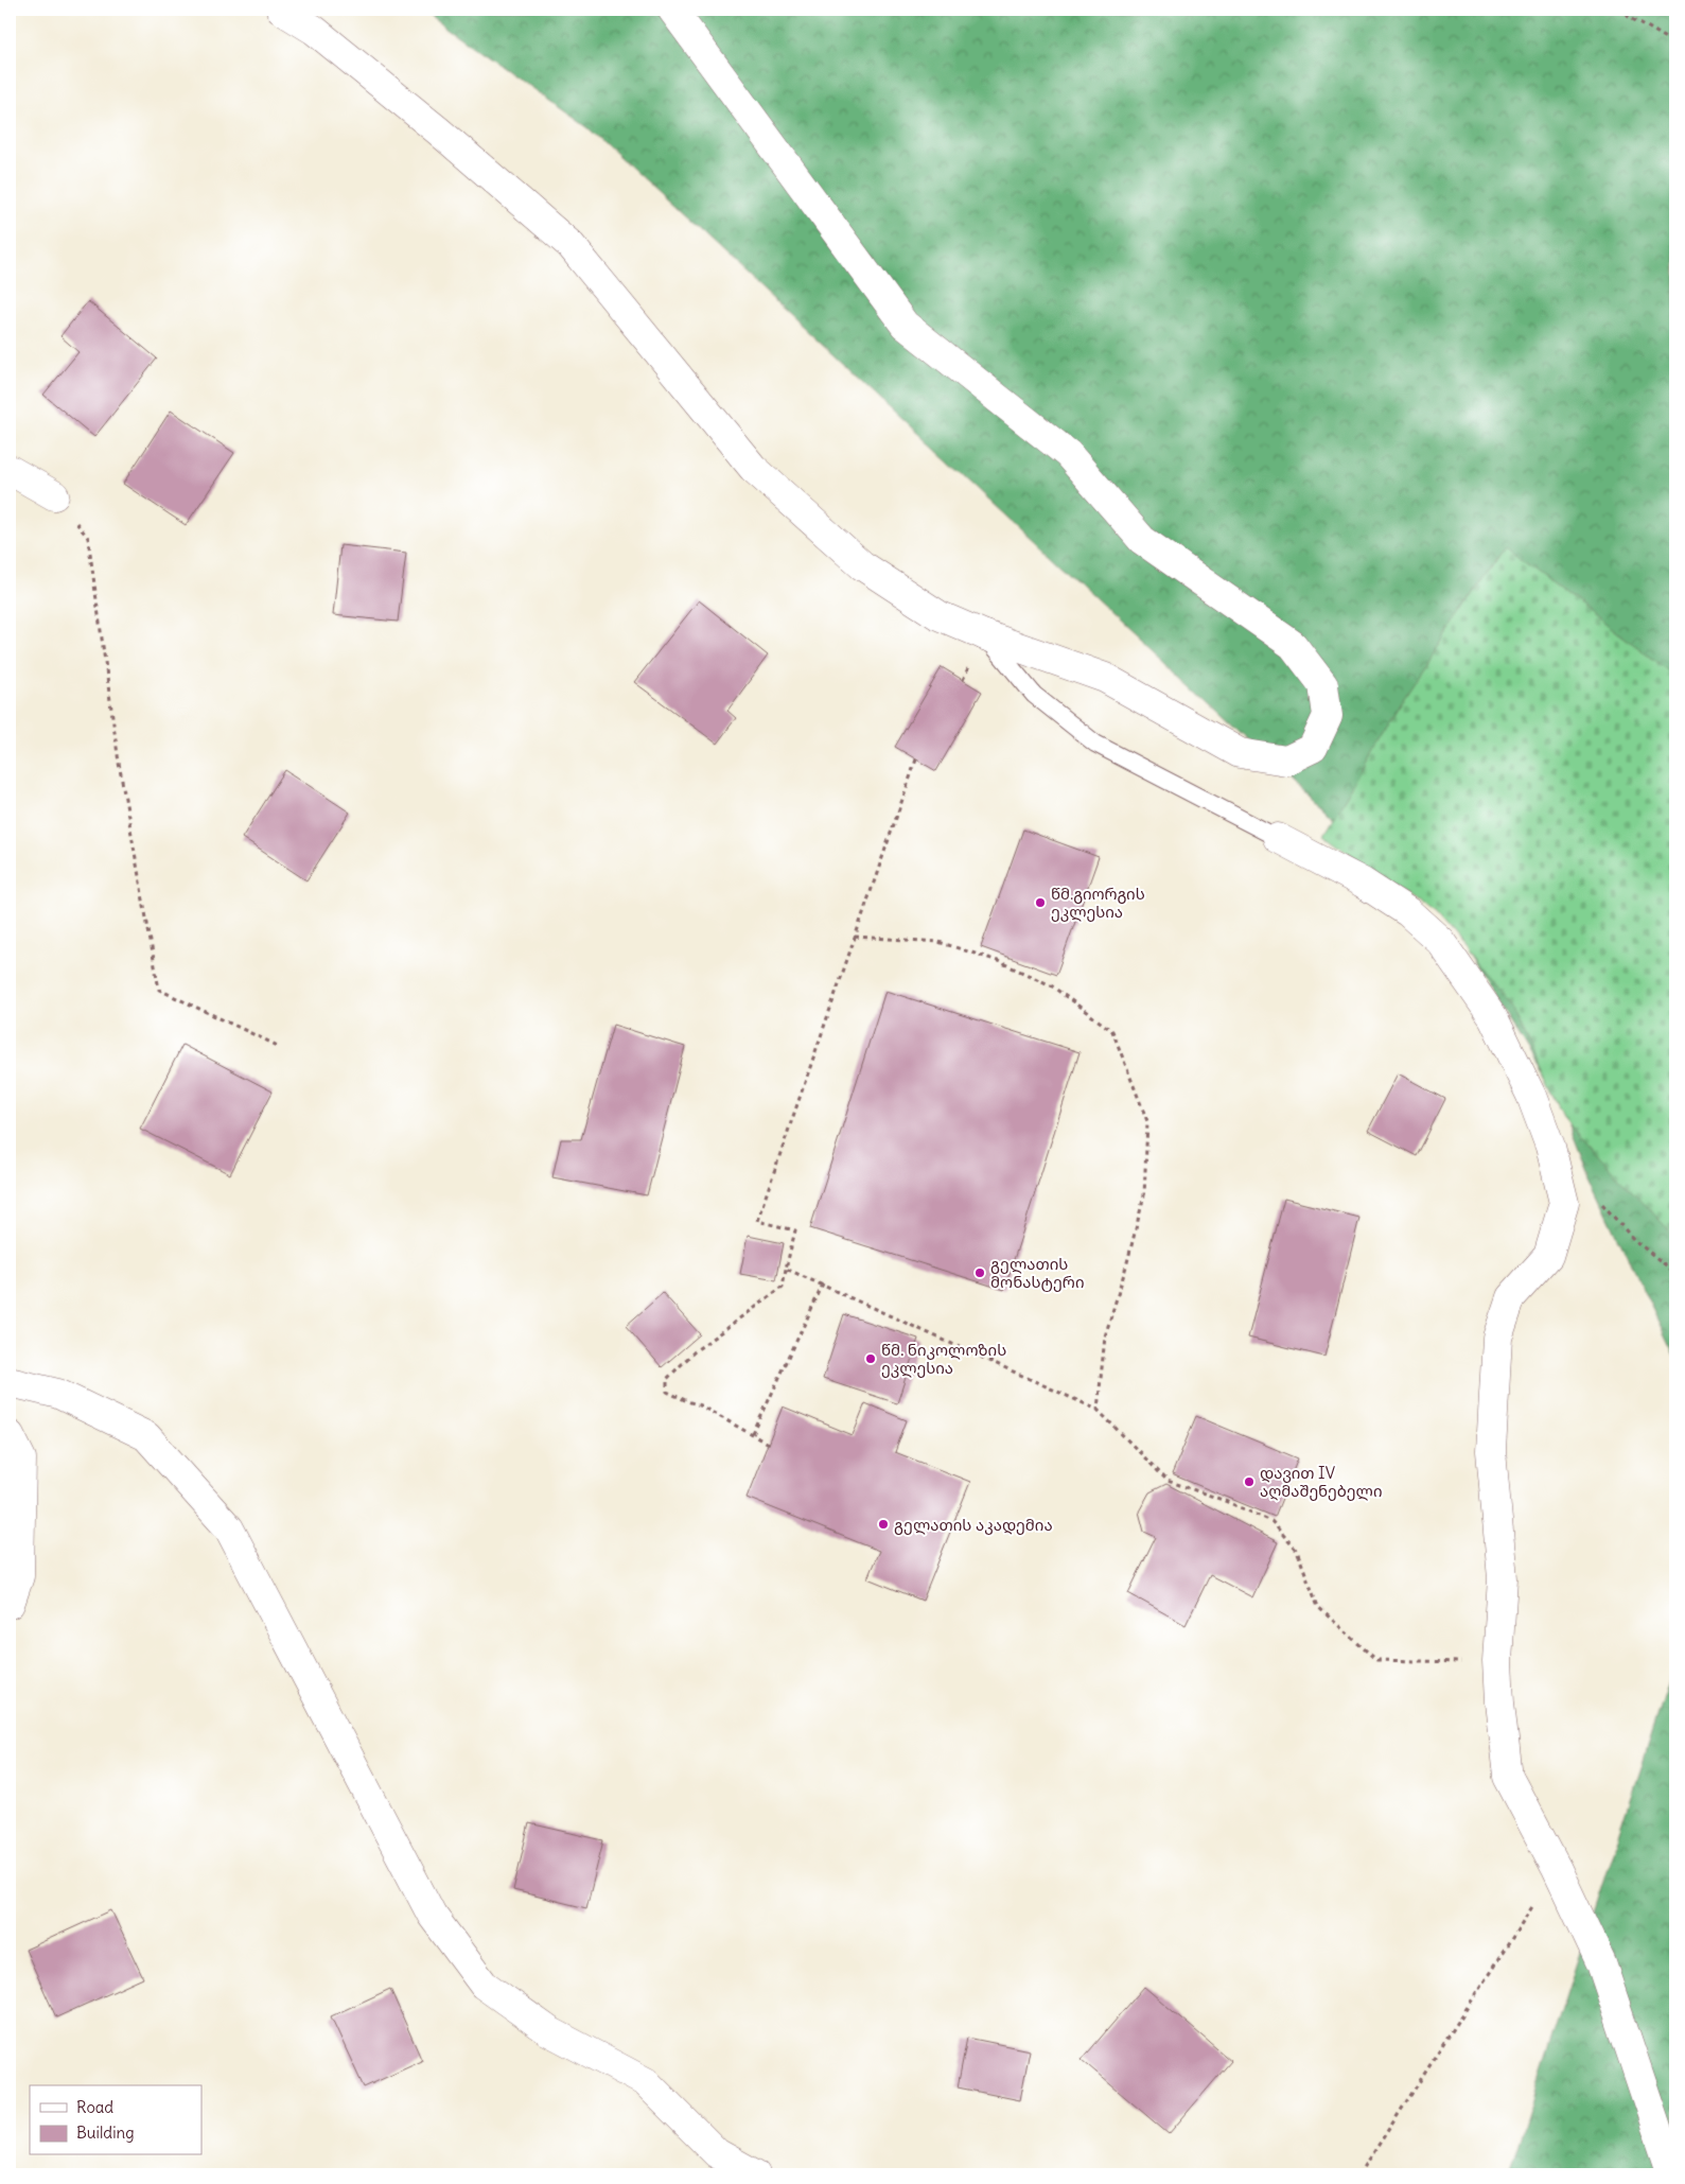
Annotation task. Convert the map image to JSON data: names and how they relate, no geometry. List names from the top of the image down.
{
  "places": [
    "წმ.გიორგის ეკლესია",
    "გელათის მონასტერი",
    "წმ. ნიკოლოზის ეკლესია",
    "დავით IV აღმაშენებელი",
    "გელათის აკადემია"
  ],
  "legend": ["Road", "Building"]
}
